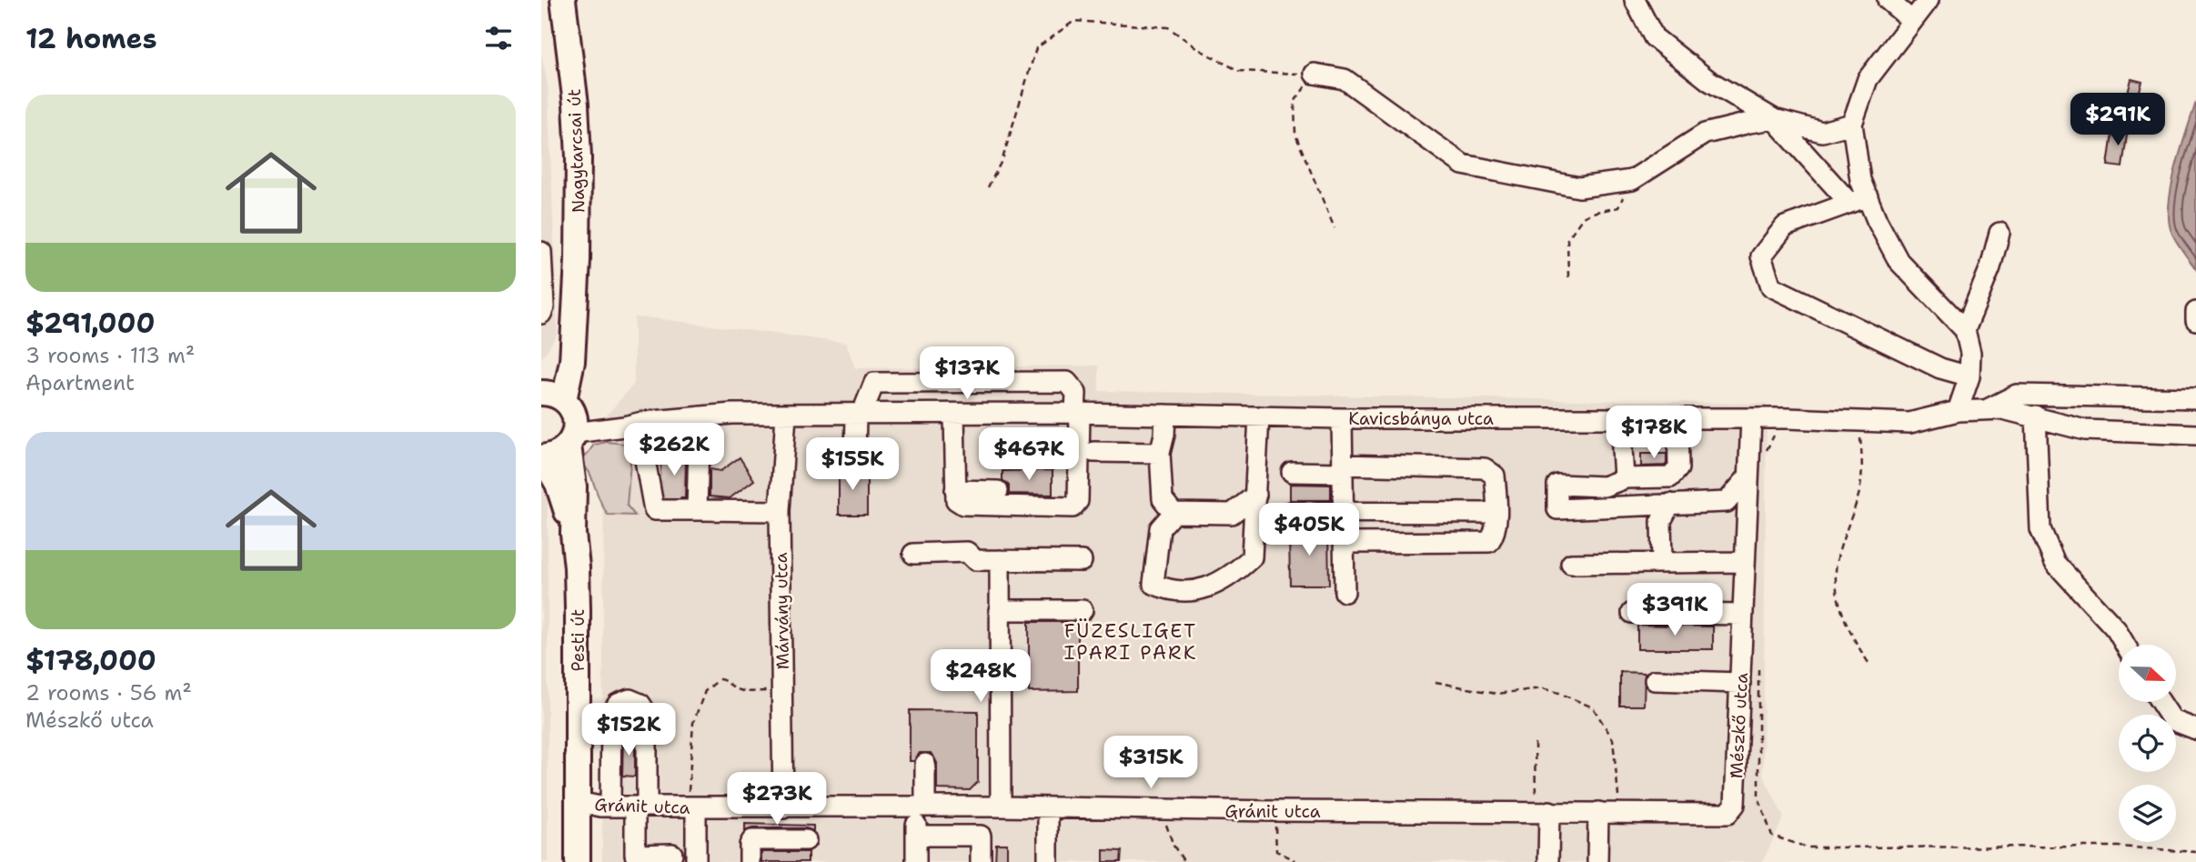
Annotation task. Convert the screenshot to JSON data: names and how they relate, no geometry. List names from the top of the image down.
{
  "streets": {
    "main road": ["Nagytarcsai út", "Pesti út"],
    "street": [
      "Kavicsbánya utca",
      "Márvány utca",
      "Mészkő utca",
      "Gránit utca"
    ]
  },
  "crossings": [
    ["Nagytarcsai út", "Kavicsbánya utca"],
    ["Nagytarcsai út", "Pesti út"],
    ["Kavicsbánya utca", "Márvány utca"],
    ["Kavicsbánya utca", "Pesti út"],
    ["Kavicsbánya utca", "Mészkő utca"],
    ["Márvány utca", "Gránit utca"],
    ["Pesti út", "Gránit utca"],
    ["Mészkő utca", "Gránit utca"]
  ],
  "districts": ["FÜZESLIGET IPARI PARK"],
  "north": "right",
  "page": {
    "heading": "12 homes",
    "list": [
      {
        "name": "$291,000",
        "note": "3 rooms · 113 m² · Apartment"
      },
      {
        "name": "$178,000",
        "note": "2 rooms · 56 m² · Mészkő utca"
      }
    ],
    "price": [
      "$291K",
      "$137K",
      "$178K",
      "$262K",
      "$467K",
      "$155K",
      "$405K",
      "$391K",
      "$248K",
      "$152K",
      "$315K",
      "$273K"
    ]
  }
}
